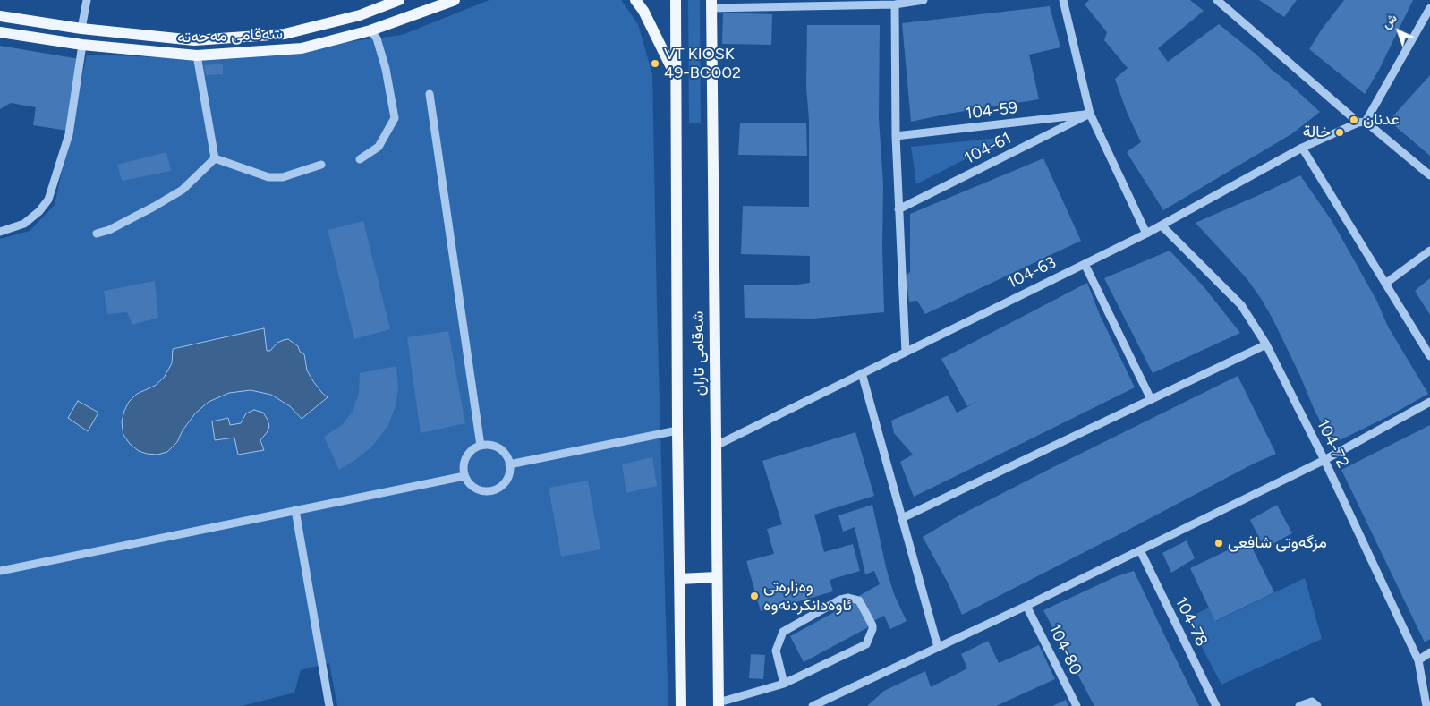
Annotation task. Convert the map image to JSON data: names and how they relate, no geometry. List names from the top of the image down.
{
  "streets": {
    "main road": ["شەقامی مەحەتە", "شەقامی تاران"],
    "street": [
      "104-59",
      "104-61",
      "104-63",
      "104-72",
      "104-78",
      "104-80"
    ]
  },
  "crossings": [
    ["104-59", "104-61"],
    ["104-63", "شەقامی تاران"],
    ["104-63", "104-72"]
  ],
  "places": [
    "VT KIOSK 49-BC002",
    "عدنان",
    "خالة",
    "مزگەوتی شافعی",
    "وەزارەتی ئاوەدانکردنەوە"
  ],
  "north": "top left"
}
